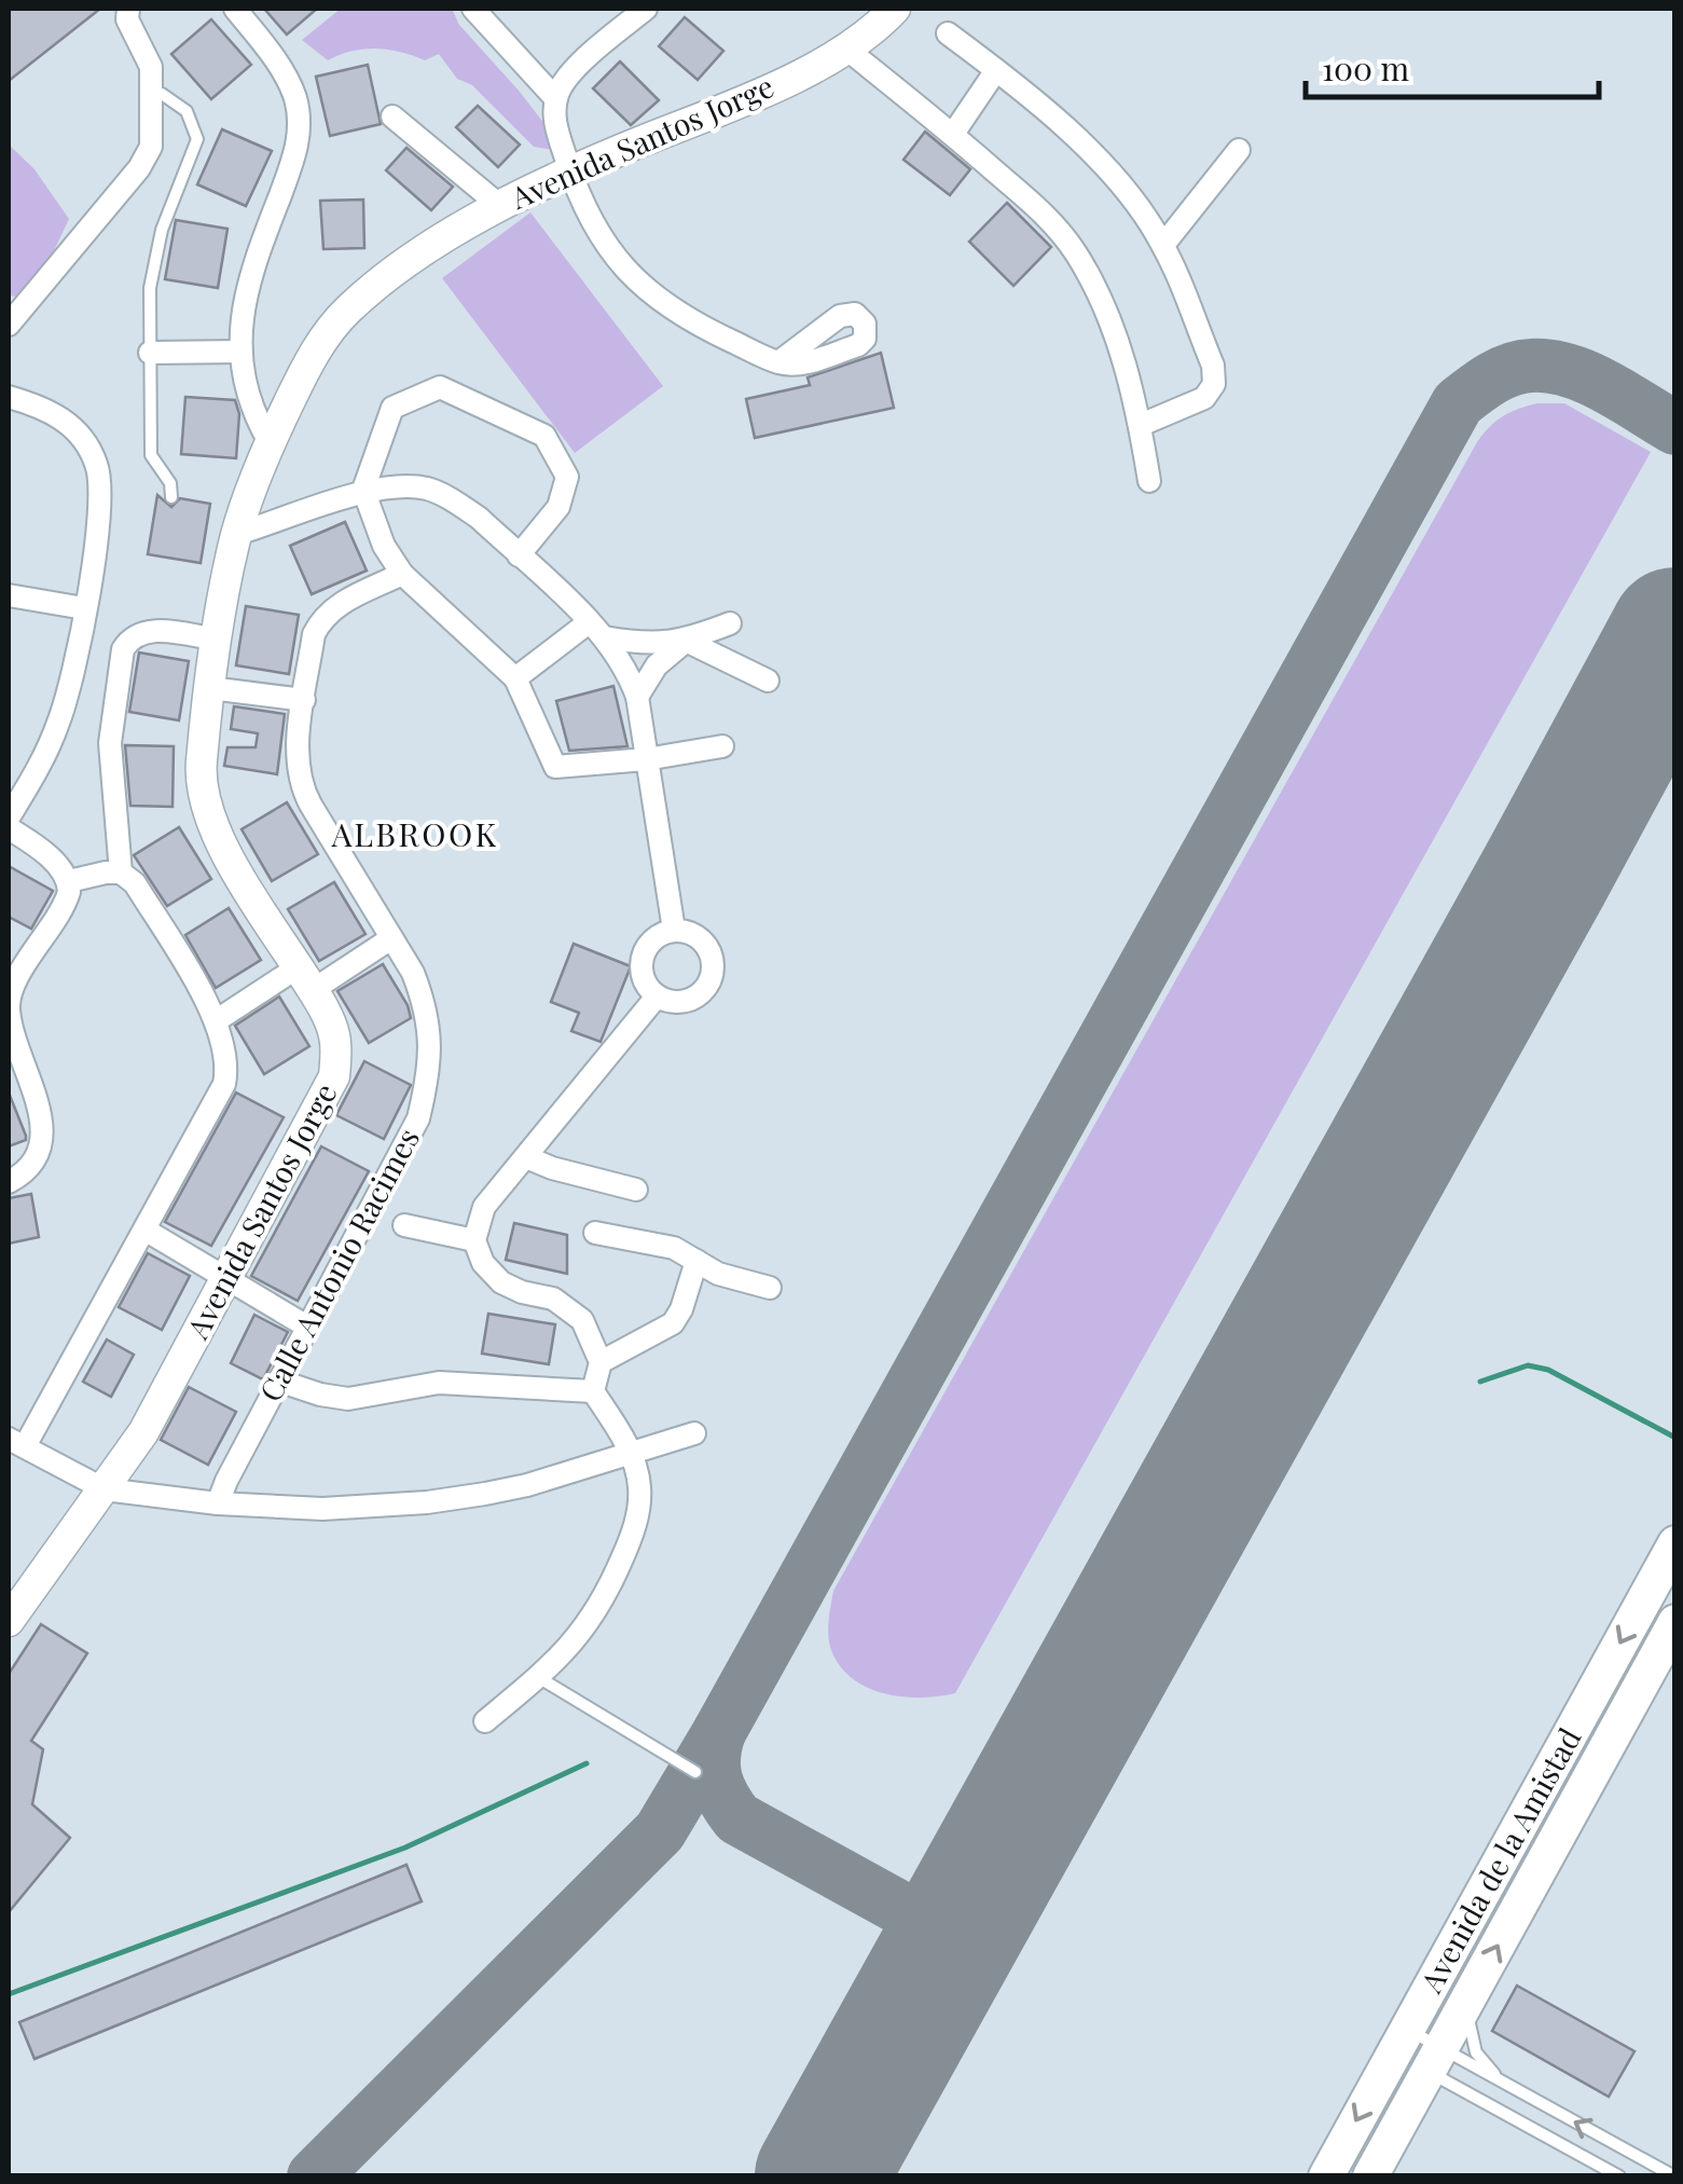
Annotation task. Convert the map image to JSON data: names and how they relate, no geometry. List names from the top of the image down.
{
  "streets": {
    "main road": ["Avenida Santos Jorge", "Avenida de la Amistad"],
    "street": ["Calle Antonio Racimes"]
  },
  "districts": ["ALBROOK"],
  "scale_bar": "100 m"
}
